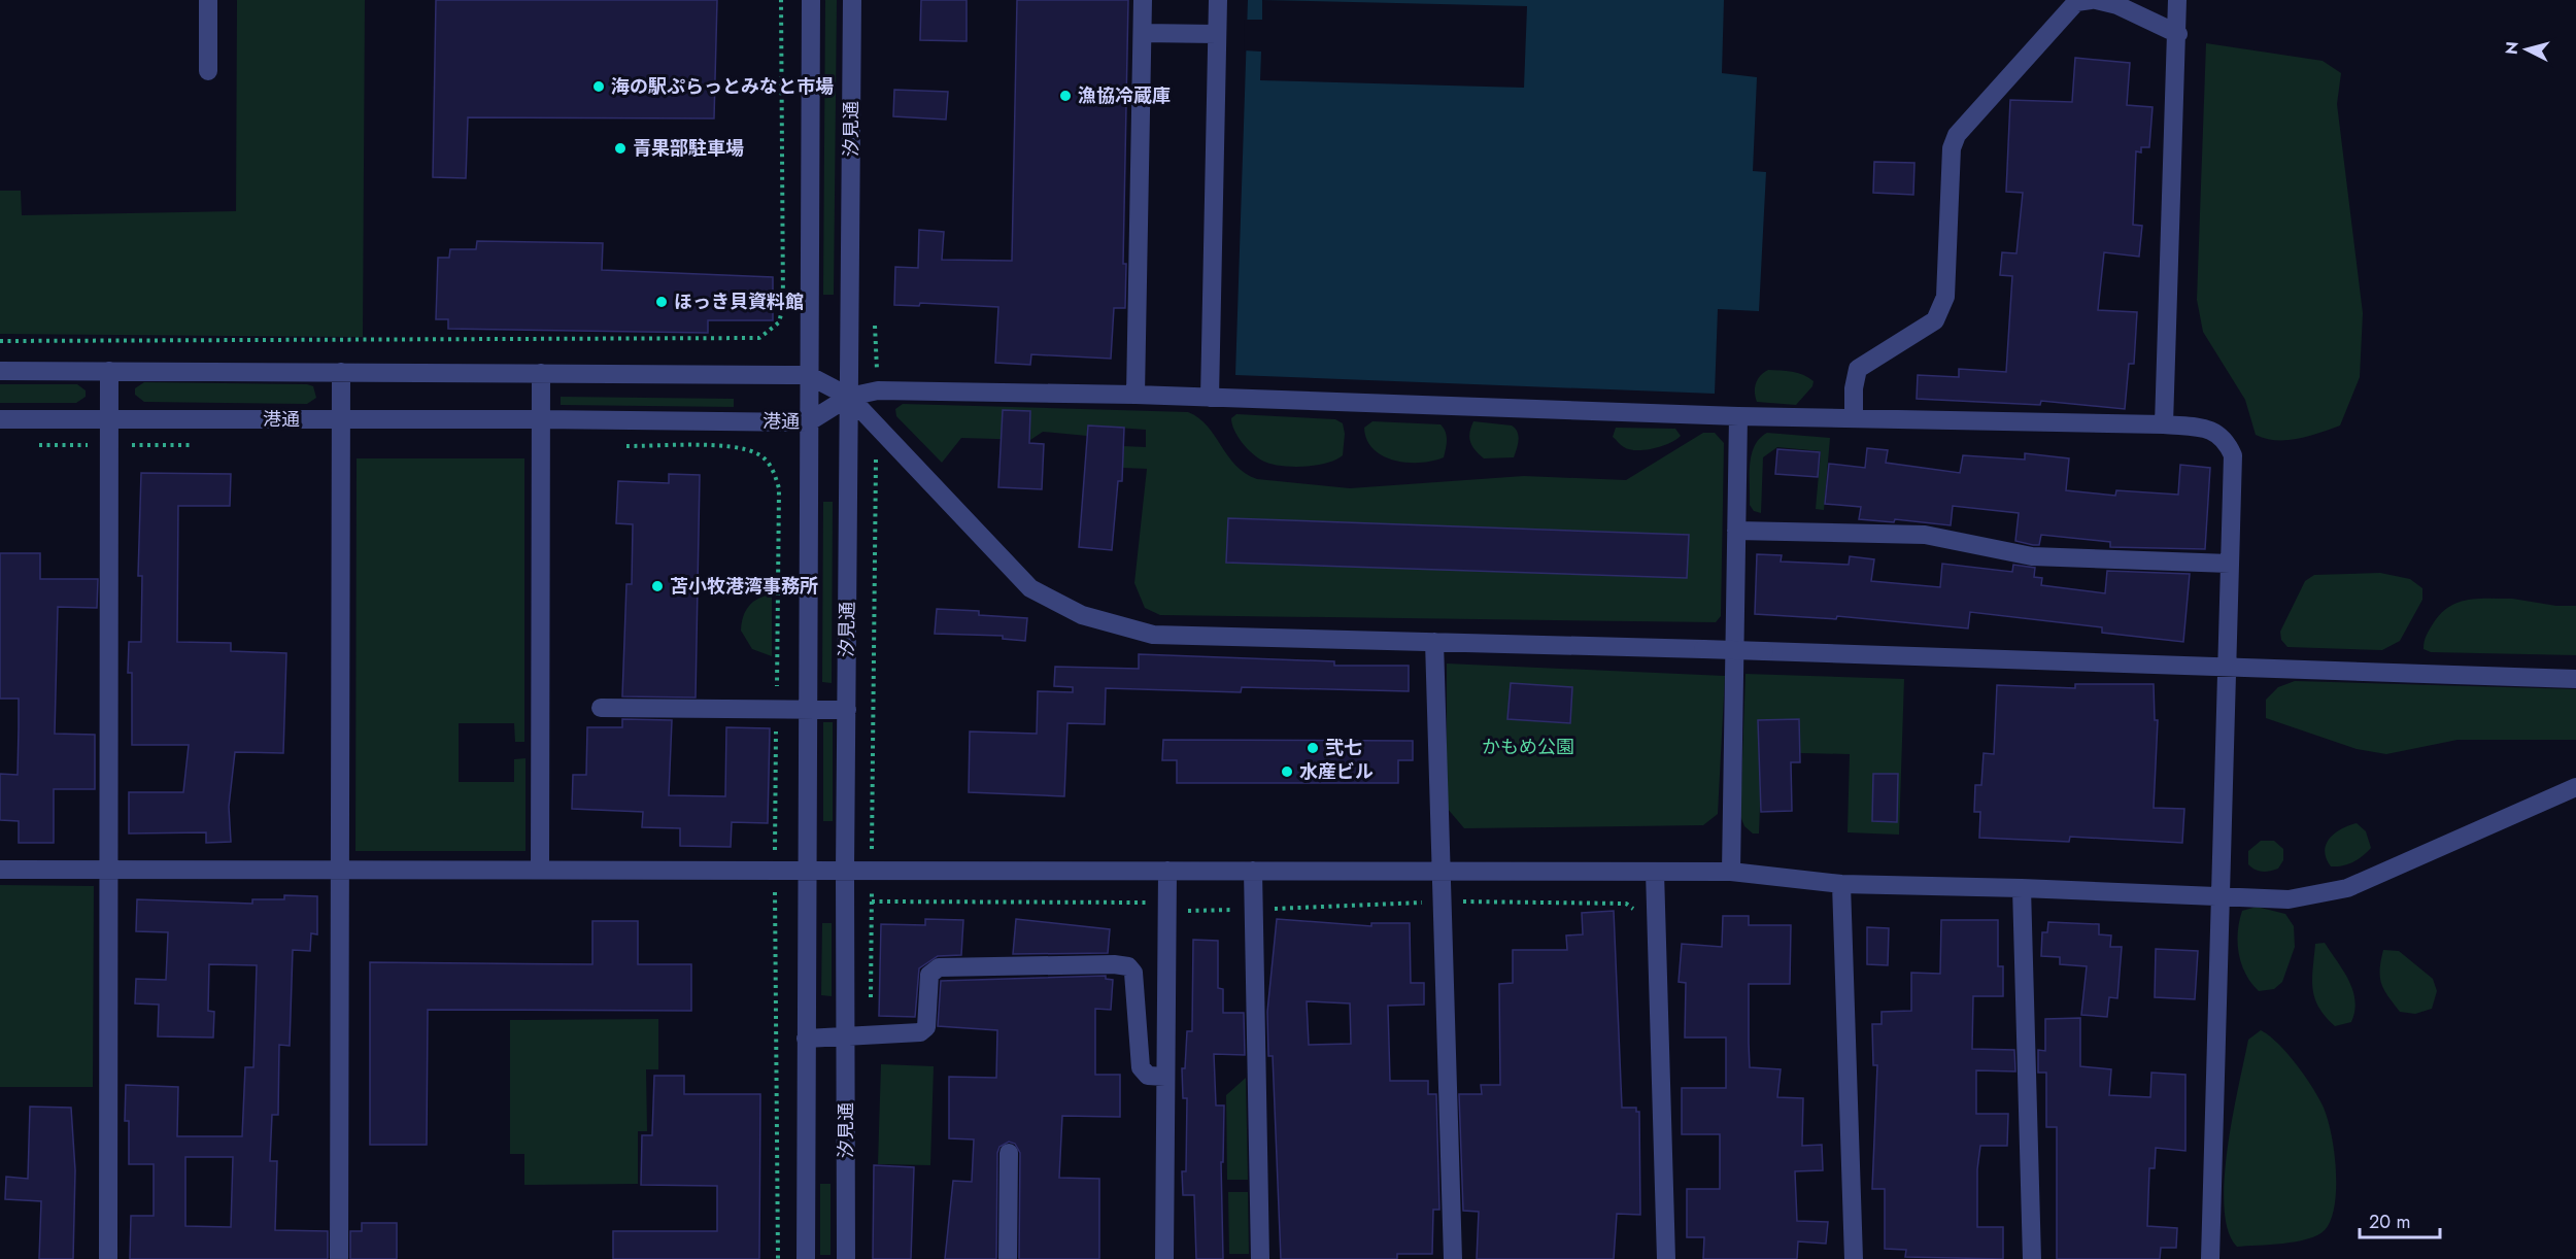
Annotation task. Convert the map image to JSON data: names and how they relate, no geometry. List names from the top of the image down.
{
  "streets": {
    "street": ["汐見通", "港通"]
  },
  "crossings": [
    ["汐見通", "港通"]
  ],
  "parks": ["かもめ公園"],
  "places": [
    "海の駅ぷらっとみなと市場",
    "漁協冷蔵庫",
    "青果部駐車場",
    "ほっき貝資料館",
    "苫小牧港湾事務所",
    "弐七",
    "水産ビル"
  ],
  "scale_bar": "20 m",
  "north": "left"
}
